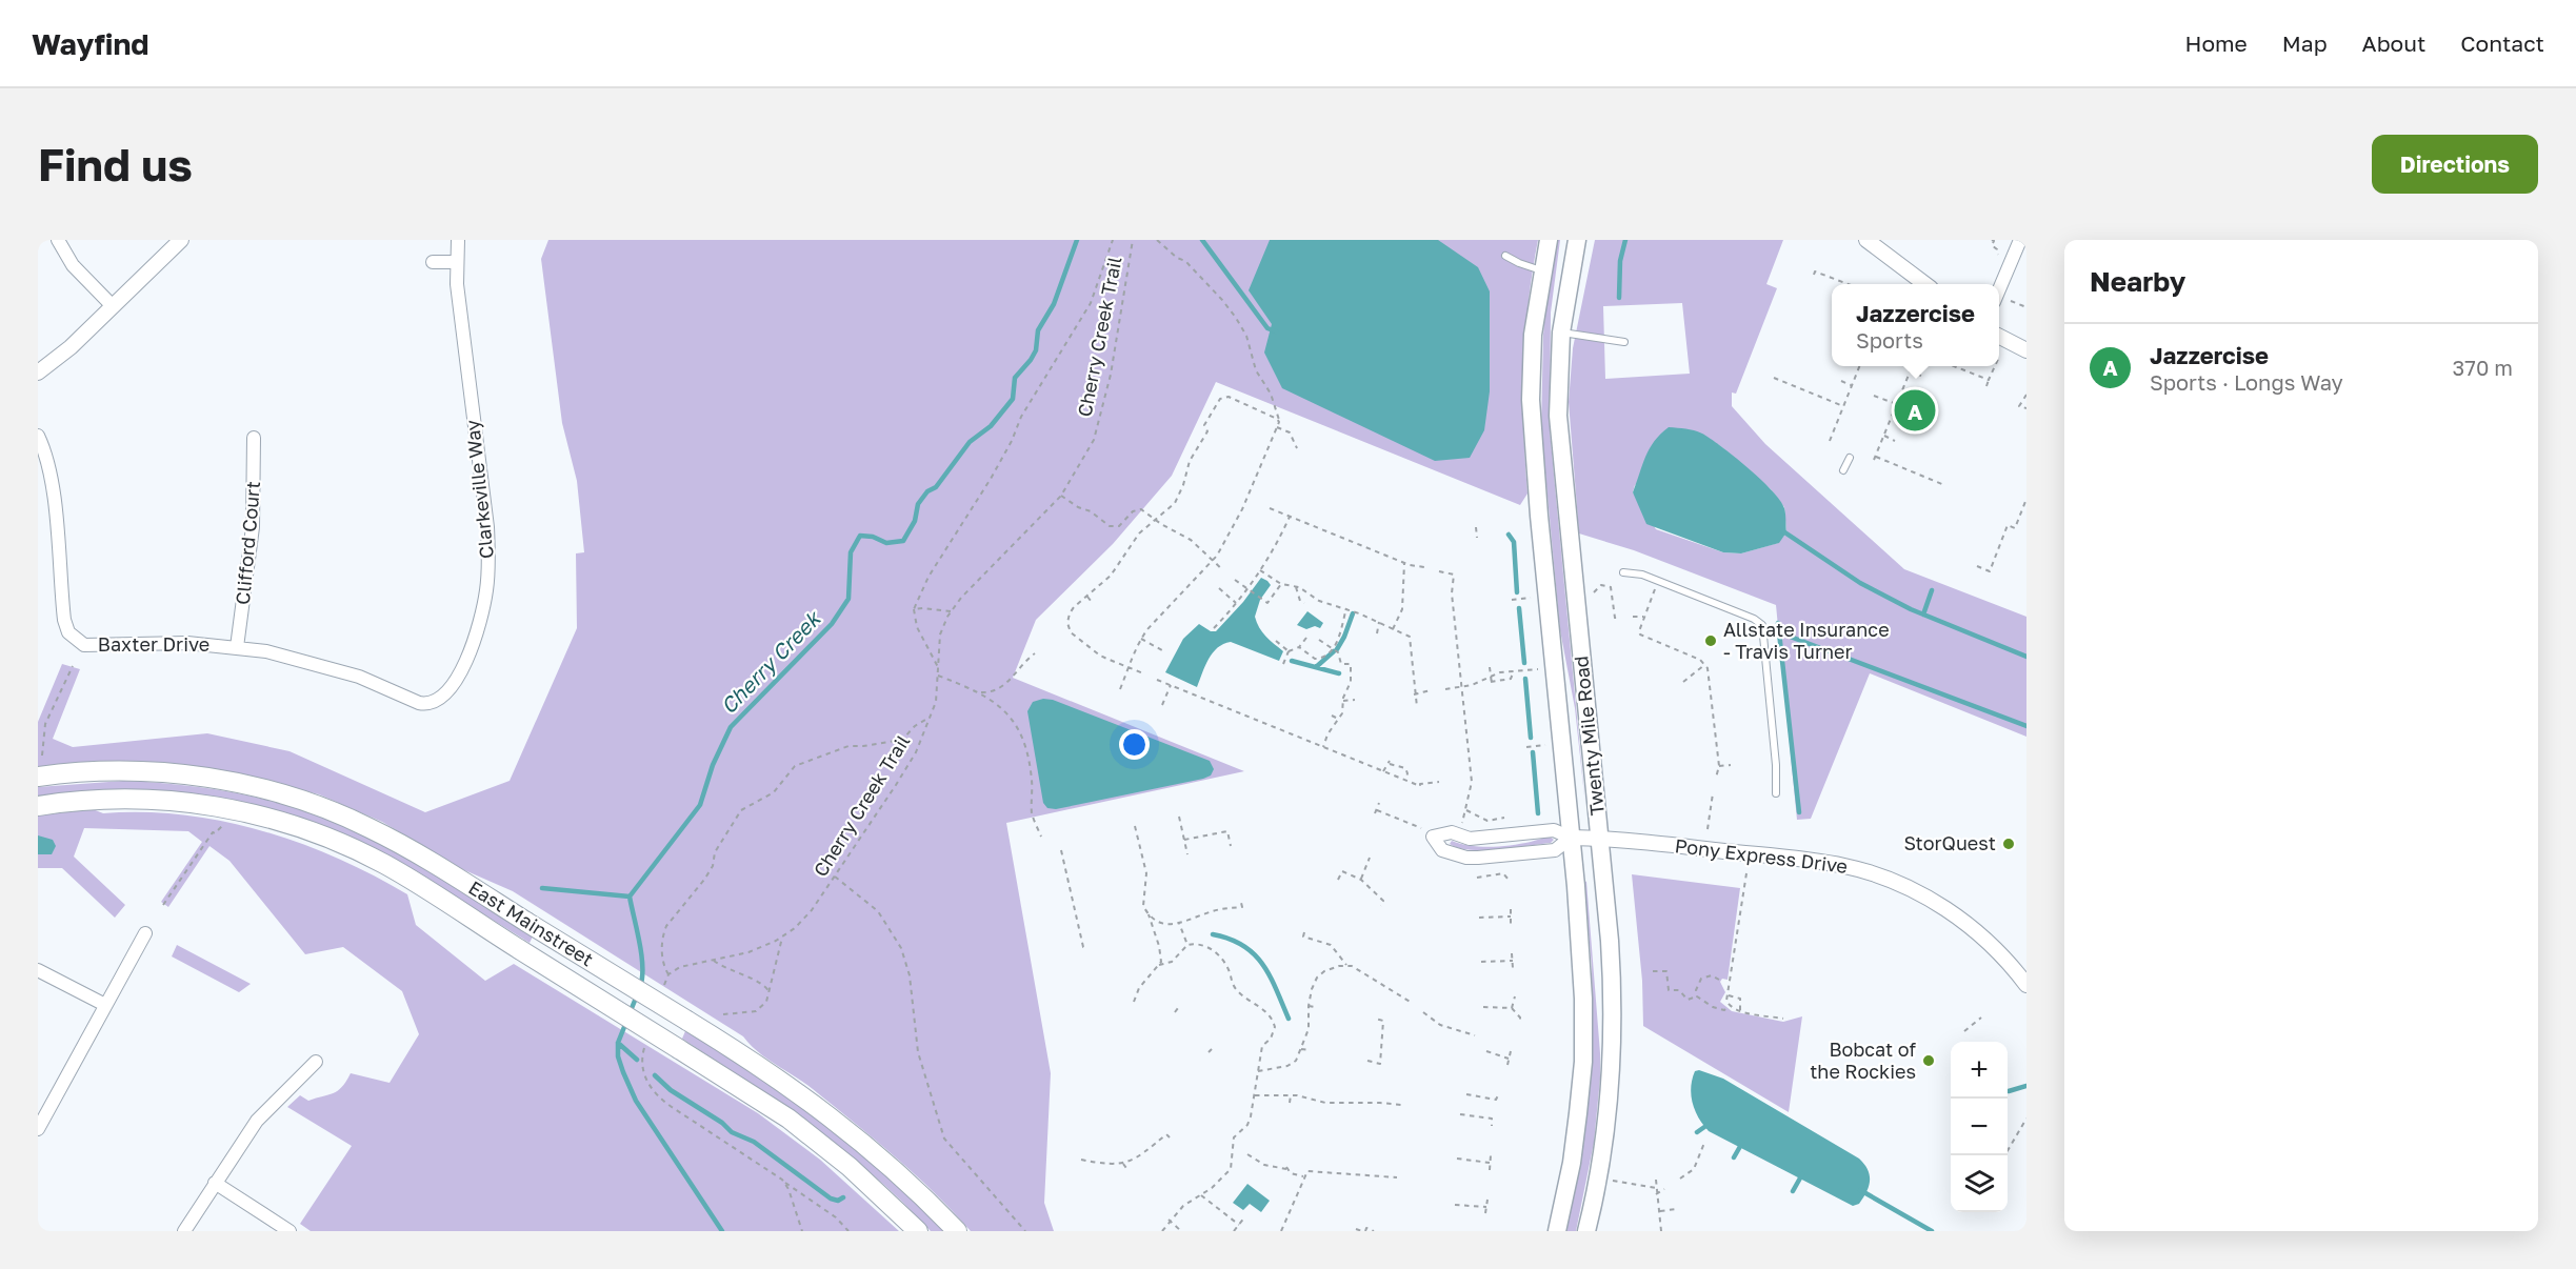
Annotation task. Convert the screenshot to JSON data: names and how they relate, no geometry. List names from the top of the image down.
{
  "streets": {
    "main road": ["Twenty Mile Road", "East Mainstreet"],
    "street": [
      "Clarkeville Way",
      "Clifford Court",
      "Baxter Drive",
      "Pony Express Drive"
    ],
    "path": ["Cherry Creek Trail"]
  },
  "crossings": [
    ["Clarkeville Way", "Baxter Drive"],
    ["Clifford Court", "Baxter Drive"],
    ["Twenty Mile Road", "Pony Express Drive"]
  ],
  "water": ["Cherry Creek"],
  "places": ["Allstate Insurance - Travis Turner", "StorQuest", "Bobcat of the Rockies"],
  "page": {
    "header": "Wayfind",
    "nav": [
      "Home",
      "Map",
      "About",
      "Contact"
    ],
    "buttons": "Directions",
    "title": "Find us",
    "heading": "Nearby",
    "popup": ["Jazzercise", "Sports"],
    "list": [
      {
        "mark": "A",
        "name": "Jazzercise",
        "note": "Sports · Longs Way",
        "value": "370 m"
      }
    ],
    "pins": "A",
    "map_buttons": ["+", "−"]
  }
}
